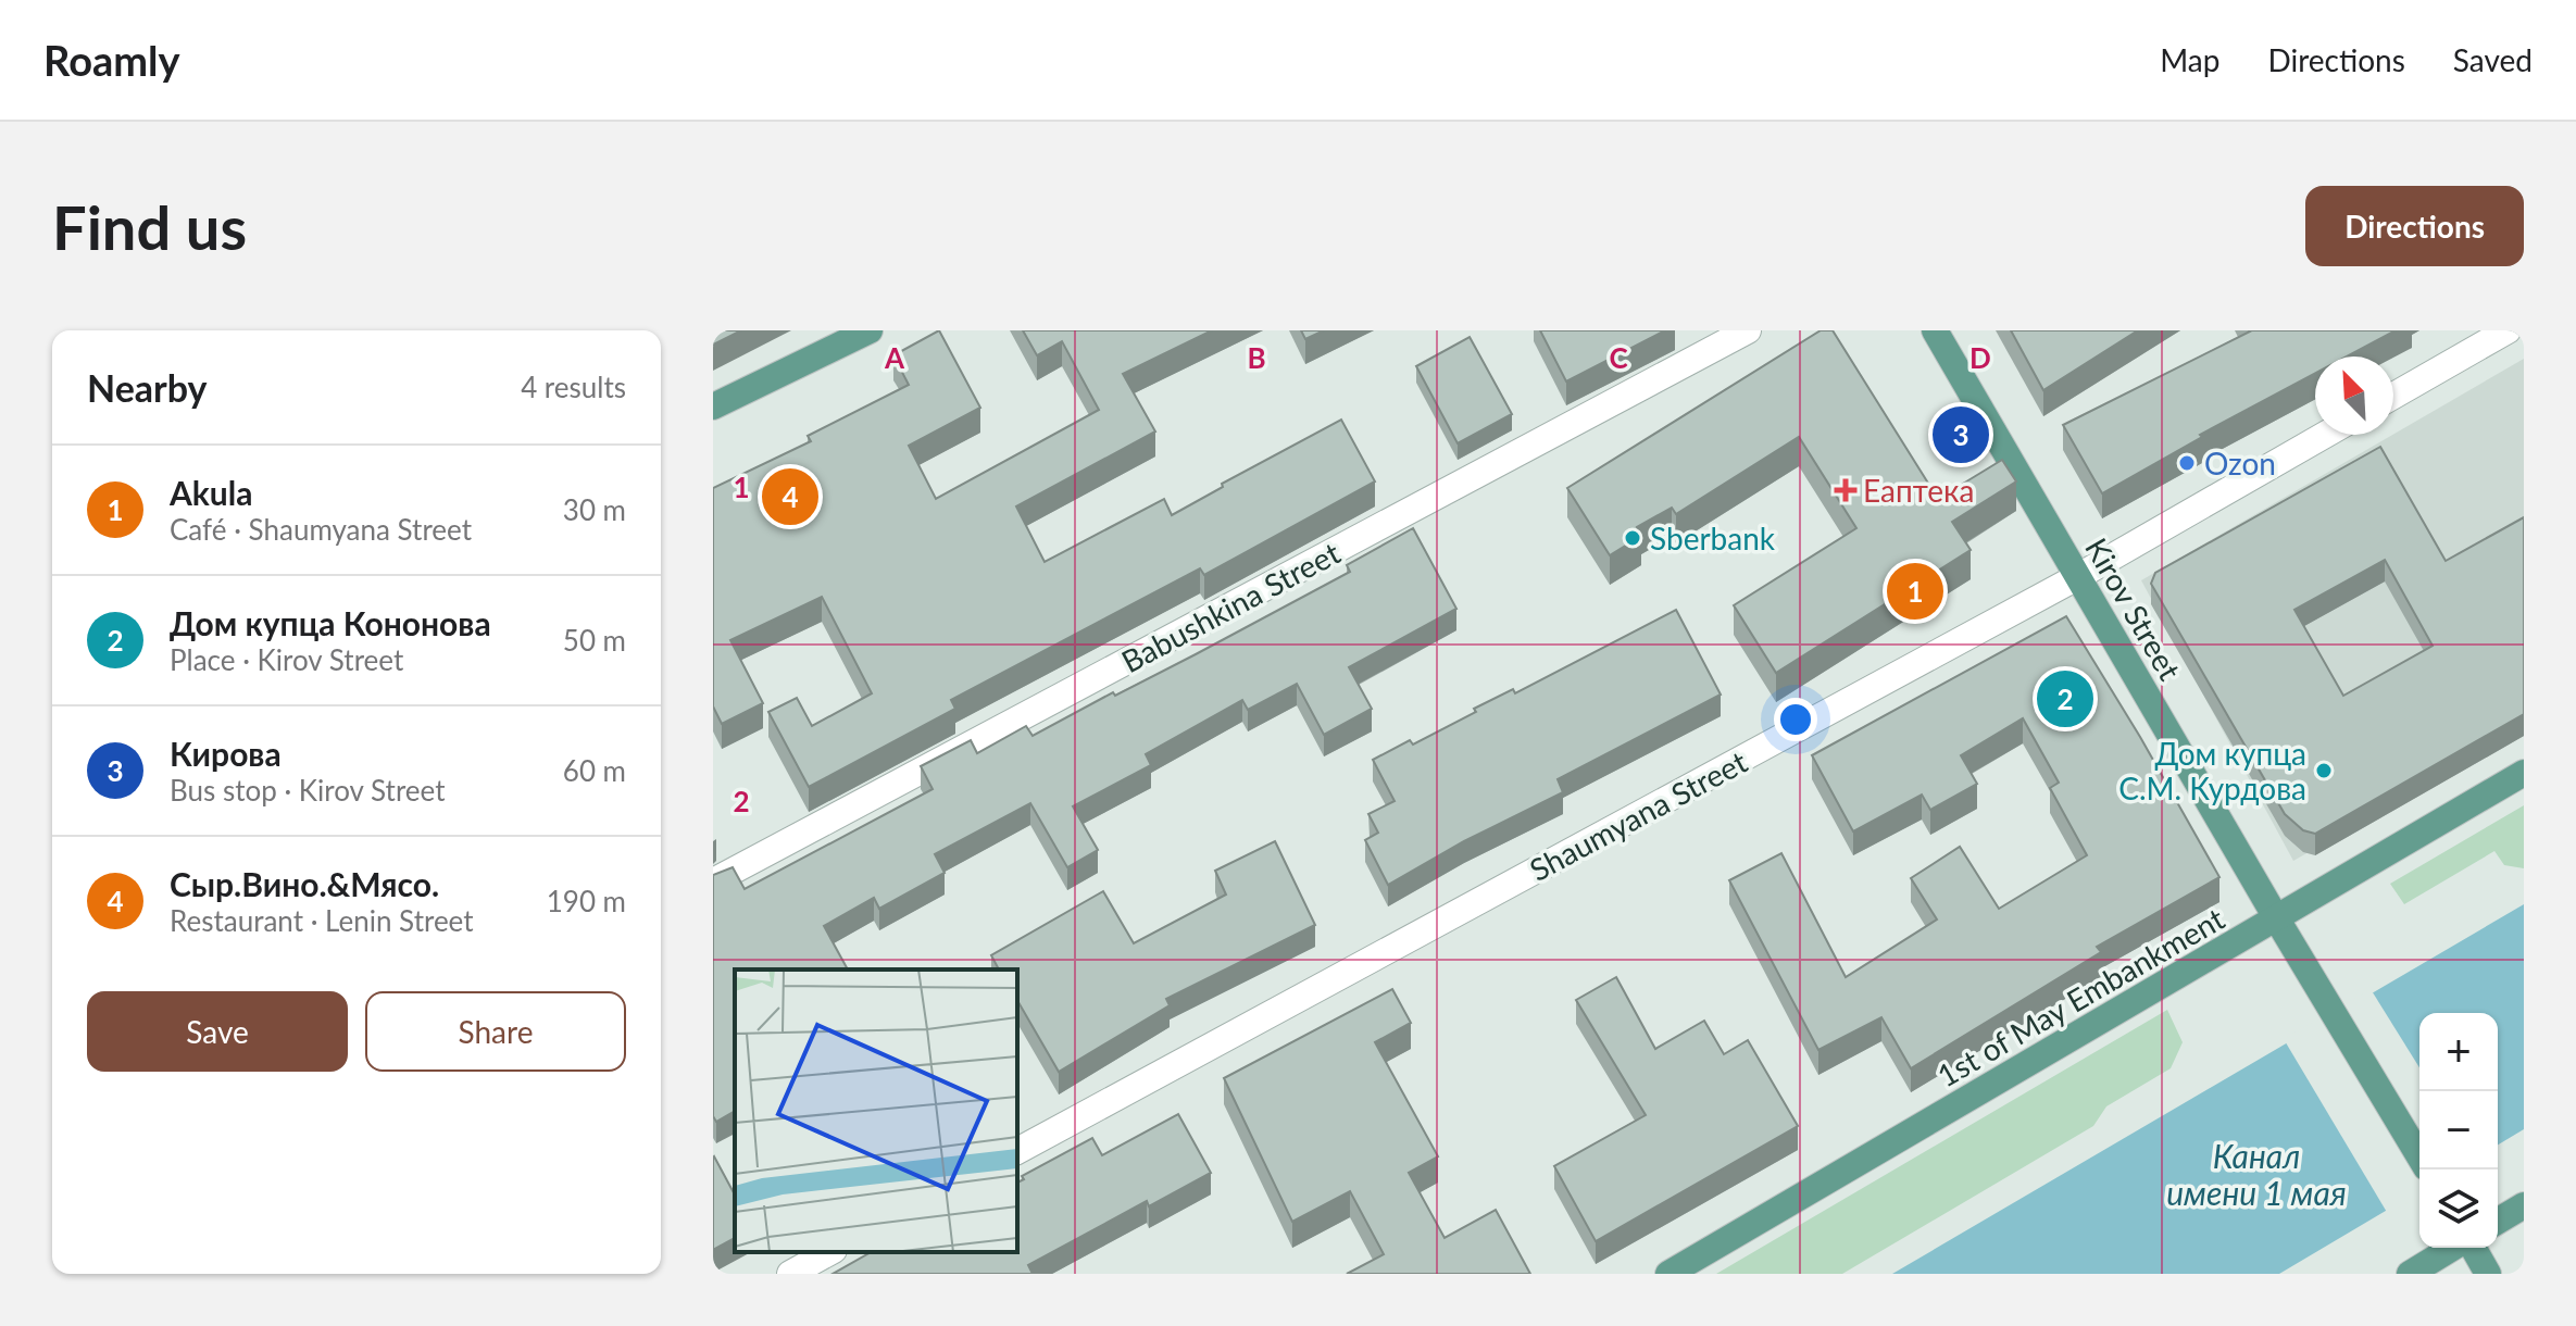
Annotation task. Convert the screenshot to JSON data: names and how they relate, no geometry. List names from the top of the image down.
{
  "streets": {
    "main road": ["Kirov Street", "1st of May Embankment"],
    "street": ["Babushkina Street", "Shaumyana Street"]
  },
  "crossings": [
    ["Kirov Street", "Shaumyana Street"],
    ["Kirov Street", "1st of May Embankment"]
  ],
  "water": ["Канал имени 1 мая"],
  "places": {
    "other": ["Ozon", "Sberbank", "Дом купца С.М. Курдова"],
    "health": ["Еаптека"]
  },
  "north": "top left",
  "page": {
    "header": "Roamly",
    "nav": ["Map", "Directions", "Saved"],
    "buttons": [
      "Directions",
      ["Save", "Share"]
    ],
    "title": "Find us",
    "heading": ["Nearby", "4 results"],
    "pins": [
      "3",
      "4",
      "1",
      "2"
    ],
    "list": [
      {
        "mark": "1",
        "name": "Akula",
        "note": "Café · Shaumyana Street",
        "value": "30 m"
      },
      {
        "mark": "2",
        "name": "Дом купца Кононова",
        "note": "Place · Kirov Street",
        "value": "50 m"
      },
      {
        "mark": "3",
        "name": "Кирова",
        "note": "Bus stop · Kirov Street",
        "value": "60 m"
      },
      {
        "mark": "4",
        "name": "Сыр.Вино.&Мясо.",
        "note": "Restaurant · Lenin Street",
        "value": "190 m"
      }
    ],
    "map_buttons": ["+", "−"]
  },
  "grid": {
    "columns": [
      "A",
      "B",
      "C",
      "D"
    ],
    "rows": ["1", "2"]
  }
}
